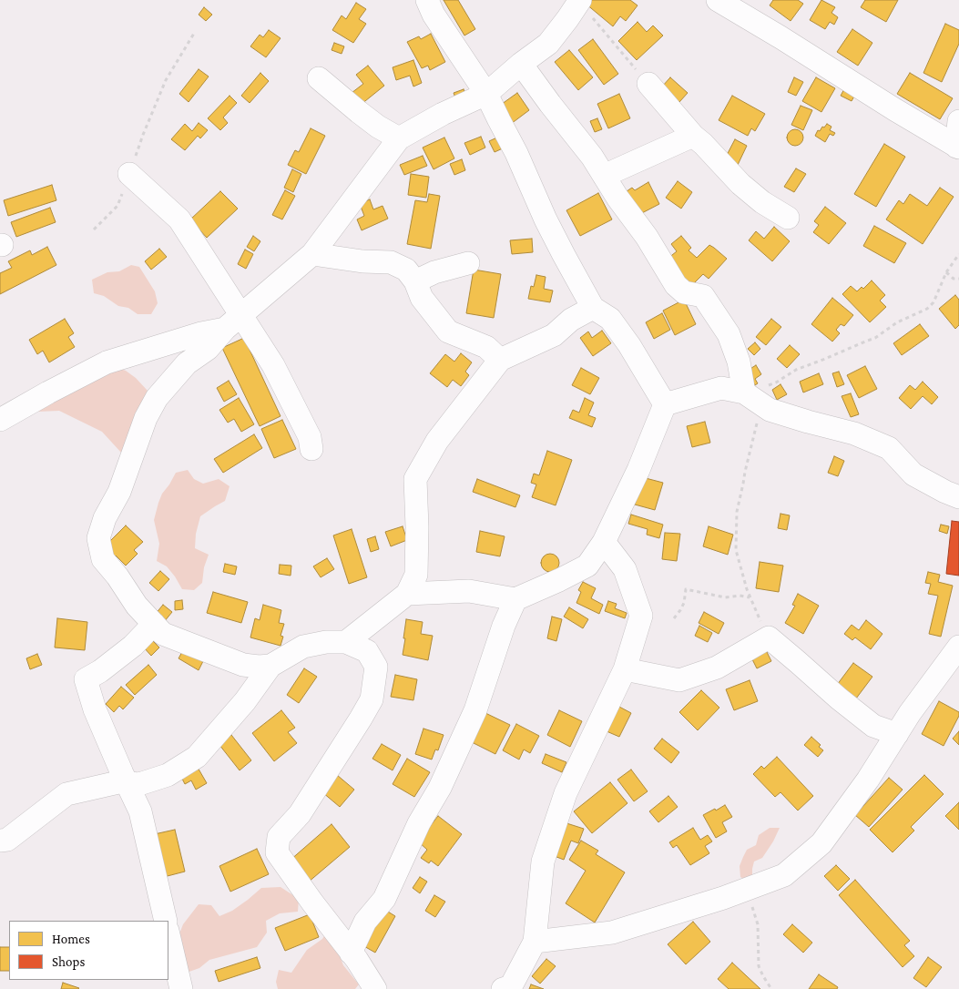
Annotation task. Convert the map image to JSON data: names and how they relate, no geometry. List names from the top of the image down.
{
  "legend": ["Homes", "Shops"]
}
